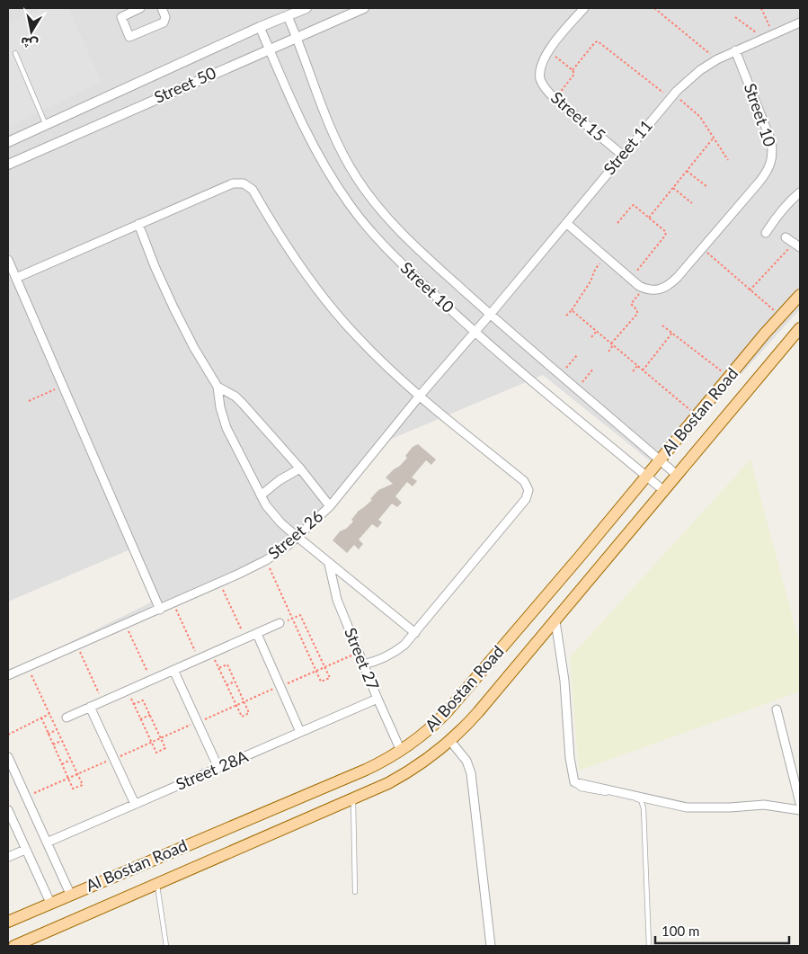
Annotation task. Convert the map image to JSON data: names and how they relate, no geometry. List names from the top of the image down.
{
  "streets": {
    "main road": ["Al Bostan Road"],
    "street": [
      "Street 50",
      "Street 10",
      "Street 15",
      "Street 11",
      "Street 26",
      "Street 27",
      "Street 28A"
    ]
  },
  "crossings": [
    ["Street 50", "Street 10"],
    ["Street 10", "Street 11"],
    ["Street 10", "Al Bostan Road"],
    ["Street 10", "Street 26"],
    ["Street 15", "Street 11"],
    ["Street 11", "Street 26"],
    ["Al Bostan Road", "Street 27"],
    ["Street 27", "Street 28A"]
  ],
  "scale_bar": "100 m",
  "north": "bottom"
}
